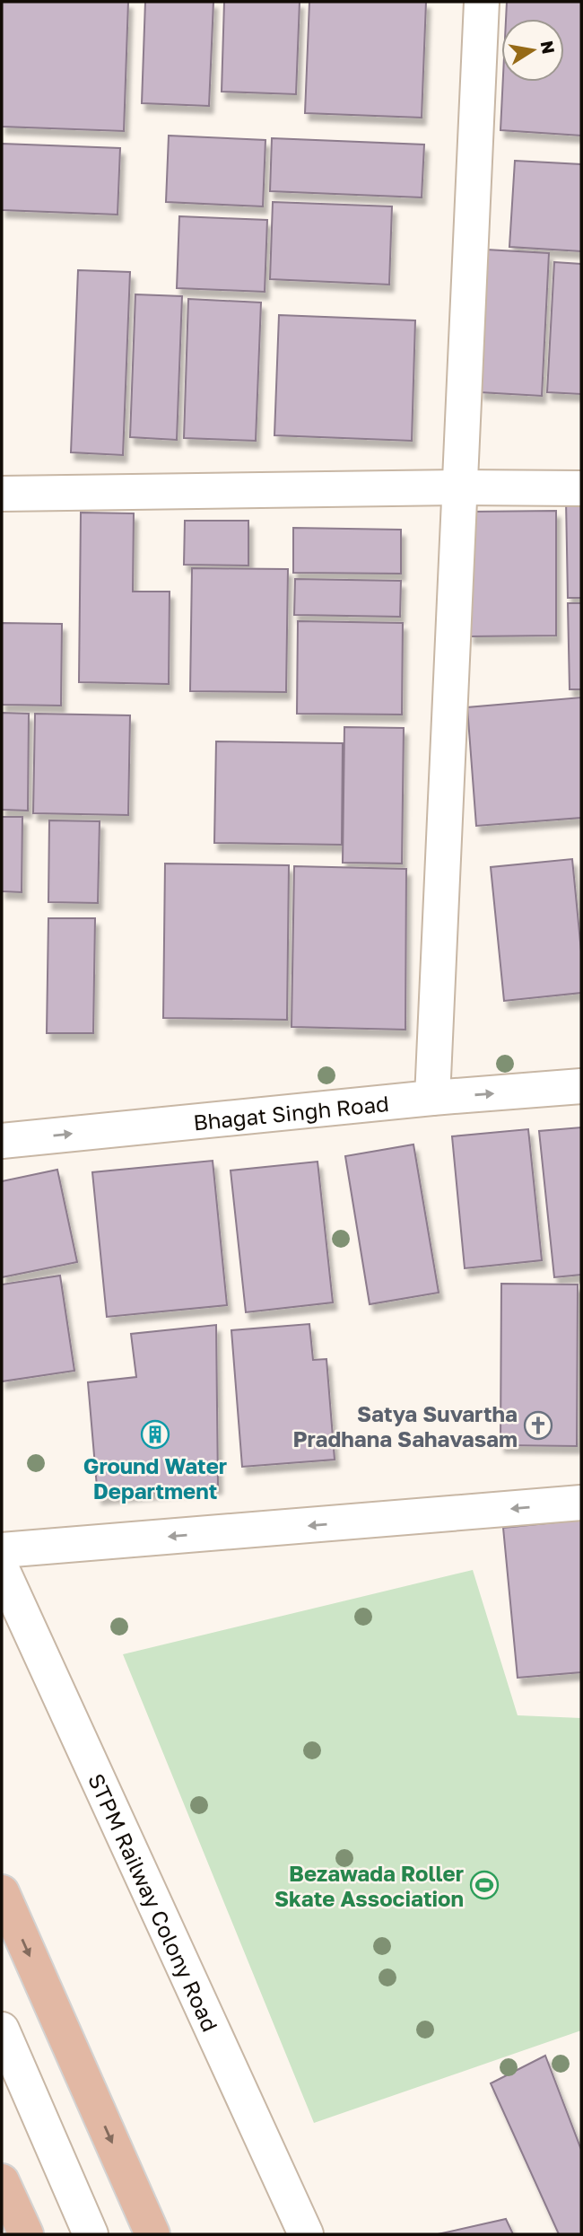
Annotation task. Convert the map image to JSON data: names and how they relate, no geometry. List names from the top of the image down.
{
  "streets": {
    "street": ["Bhagat Singh Road", "STPM Railway Colony Road"]
  },
  "one_way": ["Bhagat Singh Road"],
  "places": {
    "church": ["Satya Suvartha Pradhana Sahavasam"],
    "building": ["Ground Water Department"],
    "sports": ["Bezawada Roller Skate Association"]
  },
  "north": "right"
}
